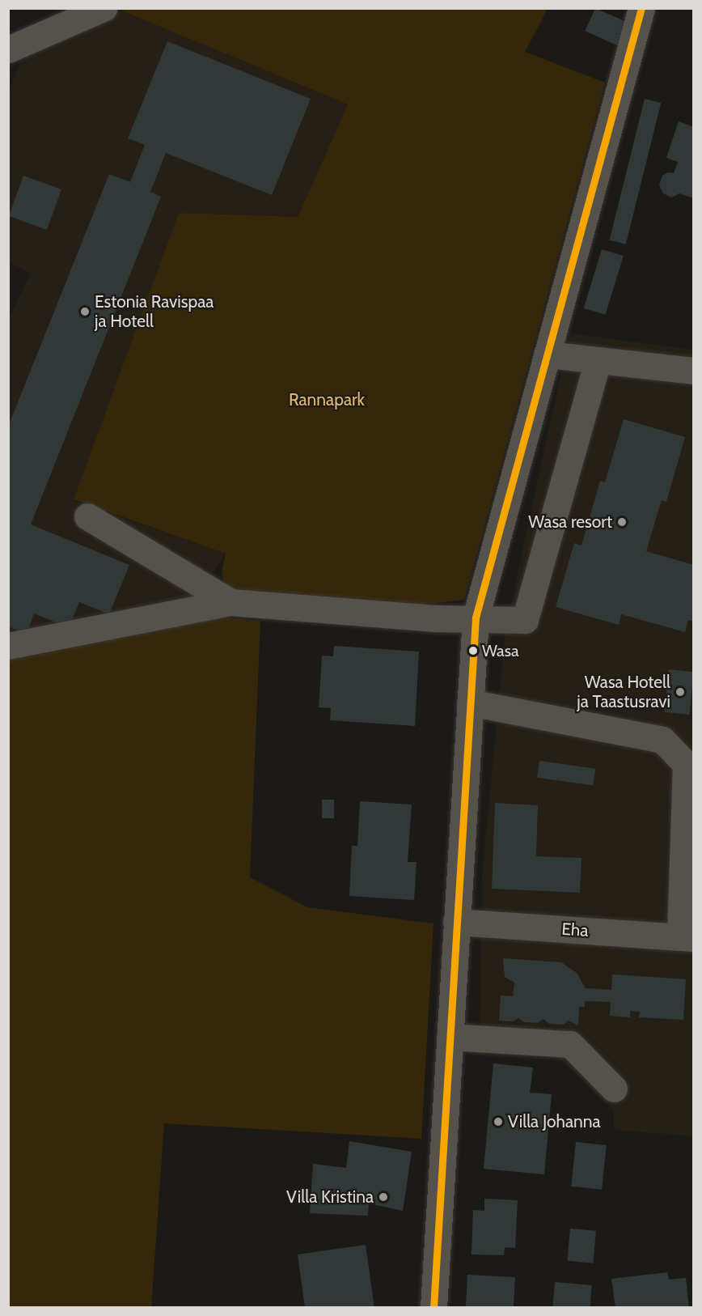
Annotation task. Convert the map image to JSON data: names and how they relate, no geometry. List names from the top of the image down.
{
  "streets": {
    "street": ["Eha"]
  },
  "parks": ["Rannapark"],
  "places": [
    "Estonia Ravispaa ja Hotell",
    "Wasa resort",
    "Wasa",
    "Wasa Hotell ja Taastusravi",
    "Villa Johanna",
    "Villa Kristina"
  ]
}
